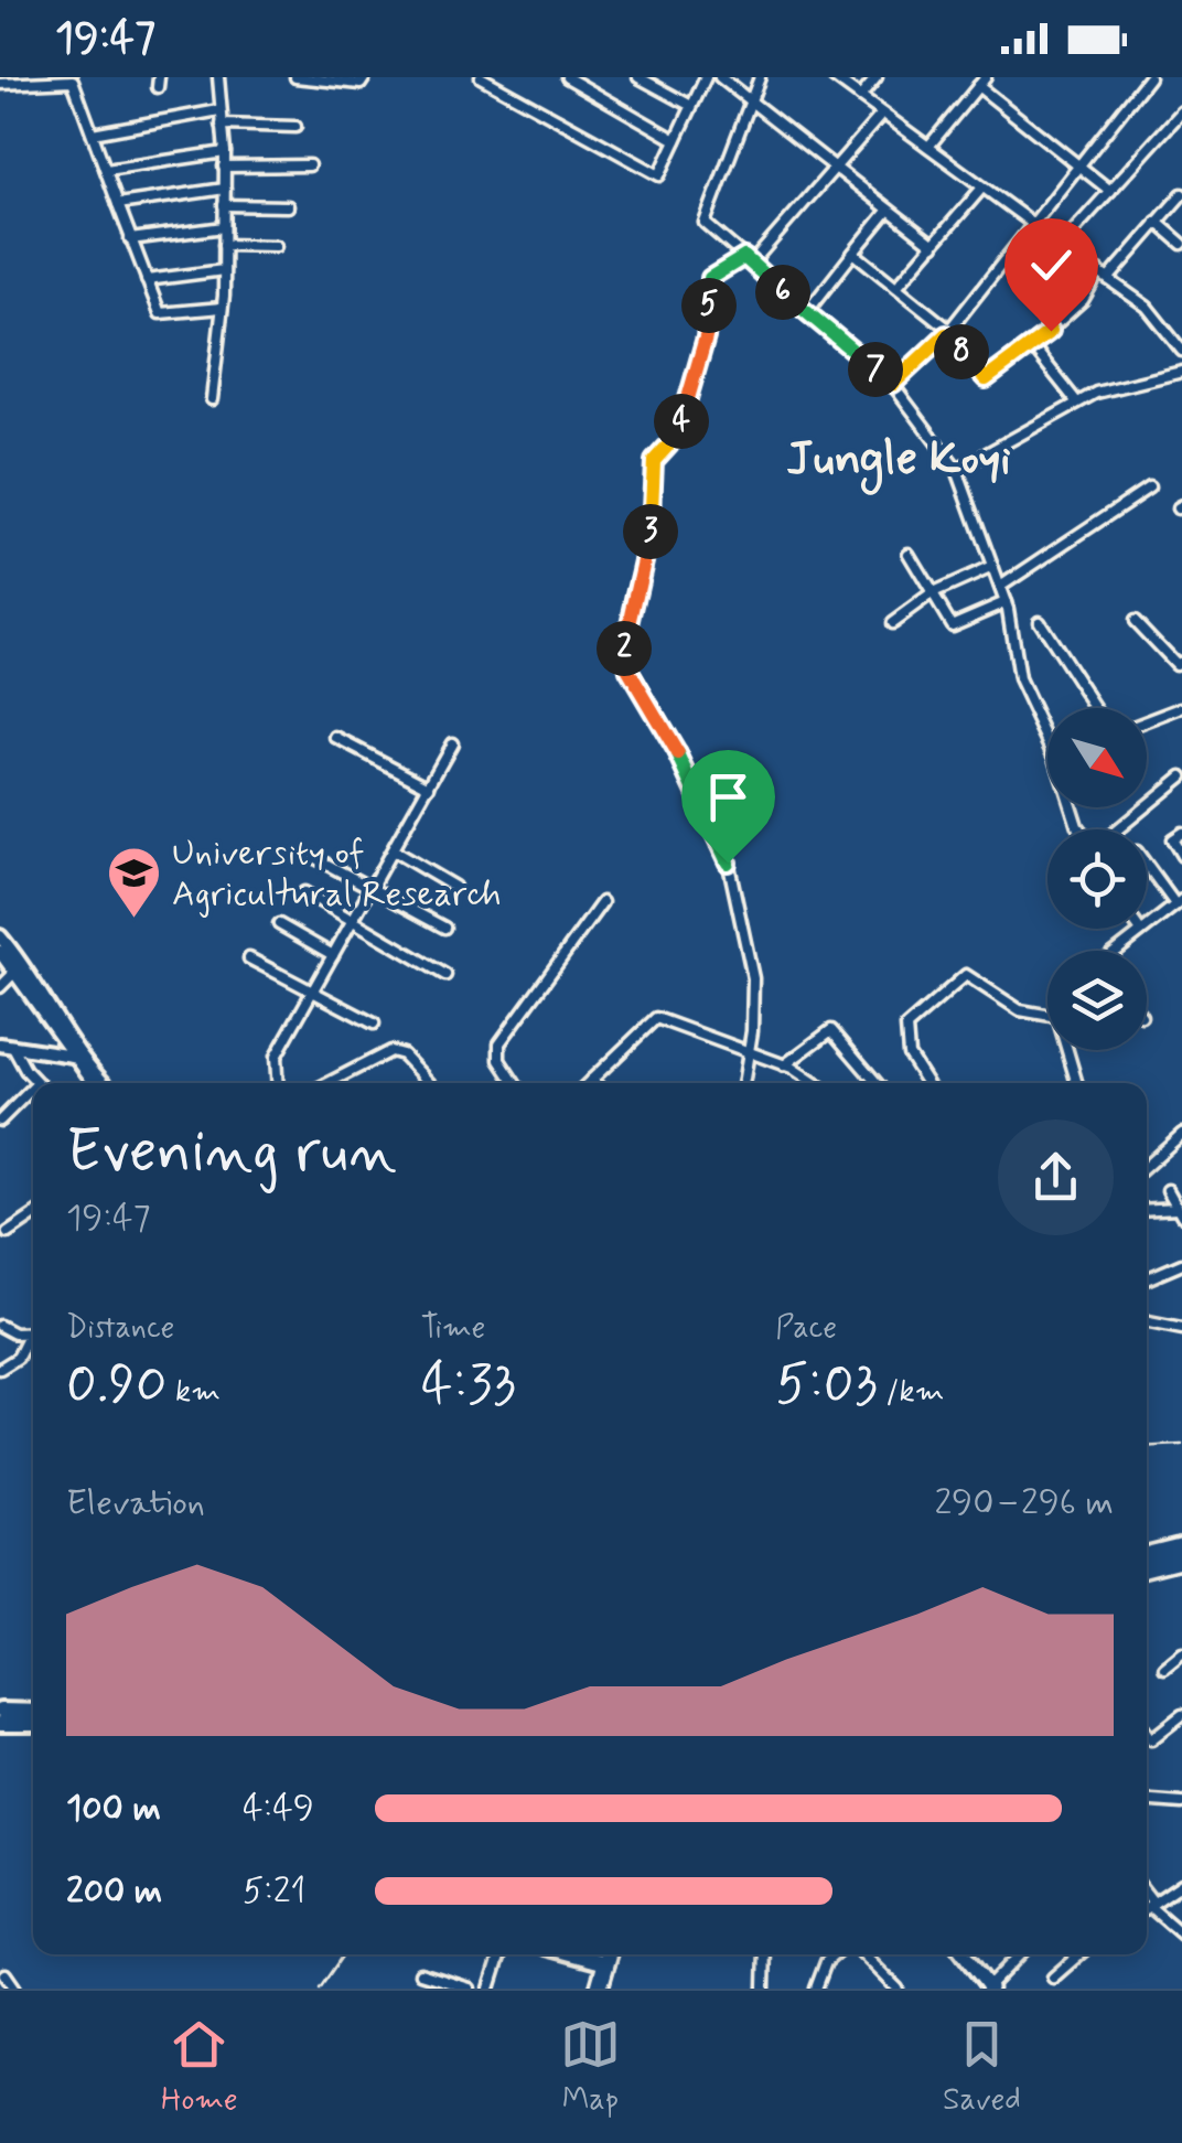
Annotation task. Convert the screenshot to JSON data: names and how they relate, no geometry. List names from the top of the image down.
{
  "districts": ["Jungle Koyi"],
  "places": {
    "school or university": ["University of Agricultural Research"]
  },
  "north": "bottom right",
  "page": {
    "status": "19:47",
    "pins": [
      "6",
      "5",
      "8",
      "7",
      "4",
      "3",
      "2"
    ],
    "heading": ["Evening run", "19:47"],
    "stats": [
      ["Distance", "0.90 km"],
      ["Time", "4:33"],
      ["Pace", "5:03 /km"]
    ],
    "chart": ["Elevation", "290–296 m"],
    "list": [
      {
        "name": "100 m",
        "note": "4:49"
      },
      {
        "name": "200 m",
        "note": "5:21"
      }
    ],
    "tabs": ["Home", "Map", "Saved"]
  }
}
